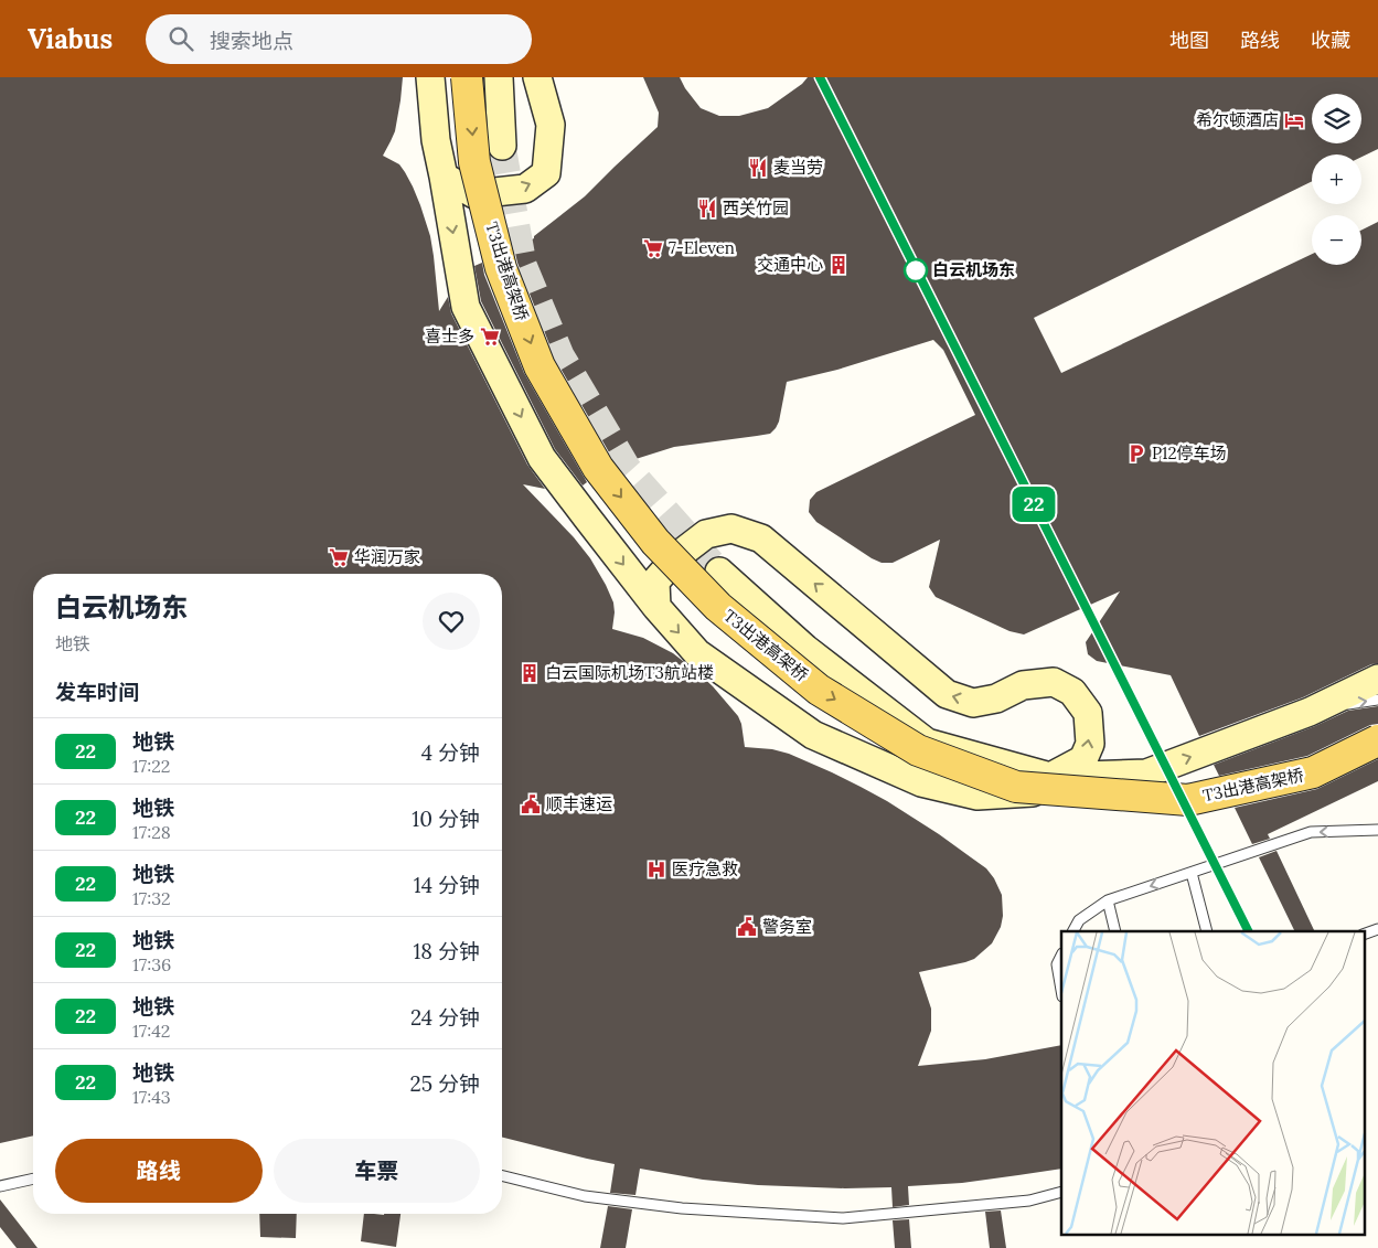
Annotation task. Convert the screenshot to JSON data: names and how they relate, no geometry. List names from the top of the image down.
{
  "streets": {
    "main road": ["T3出港高架桥"]
  },
  "places": {
    "hotel": ["希尔顿酒店"],
    "restaurant": ["麦当劳", "西关竹园"],
    "supermarket": ["7-Eleven", "喜士多", "华润万家"],
    "building": ["交通中心", "白云国际机场T3航站楼"],
    "other": ["白云机场东"],
    "parking": ["P12停车场"],
    "public building": ["顺丰速运", "警务室"],
    "hospital": ["医疗急救"]
  },
  "lines": ["metro line 22"],
  "page": {
    "header": "Viabus",
    "search": "搜索地点",
    "nav": ["地图", "路线", "收藏"],
    "on_map": "22",
    "map_buttons": ["+", "−"],
    "heading": [
      ["白云机场东", "地铁"],
      "发车时间"
    ],
    "list": [
      {
        "mark": "22",
        "name": "地铁",
        "note": "17:22",
        "value": "4 分钟"
      },
      {
        "mark": "22",
        "name": "地铁",
        "note": "17:28",
        "value": "10 分钟"
      },
      {
        "mark": "22",
        "name": "地铁",
        "note": "17:32",
        "value": "14 分钟"
      },
      {
        "mark": "22",
        "name": "地铁",
        "note": "17:36",
        "value": "18 分钟"
      },
      {
        "mark": "22",
        "name": "地铁",
        "note": "17:42",
        "value": "24 分钟"
      },
      {
        "mark": "22",
        "name": "地铁",
        "note": "17:43",
        "value": "25 分钟"
      }
    ],
    "buttons": ["路线", "车票"]
  }
}
